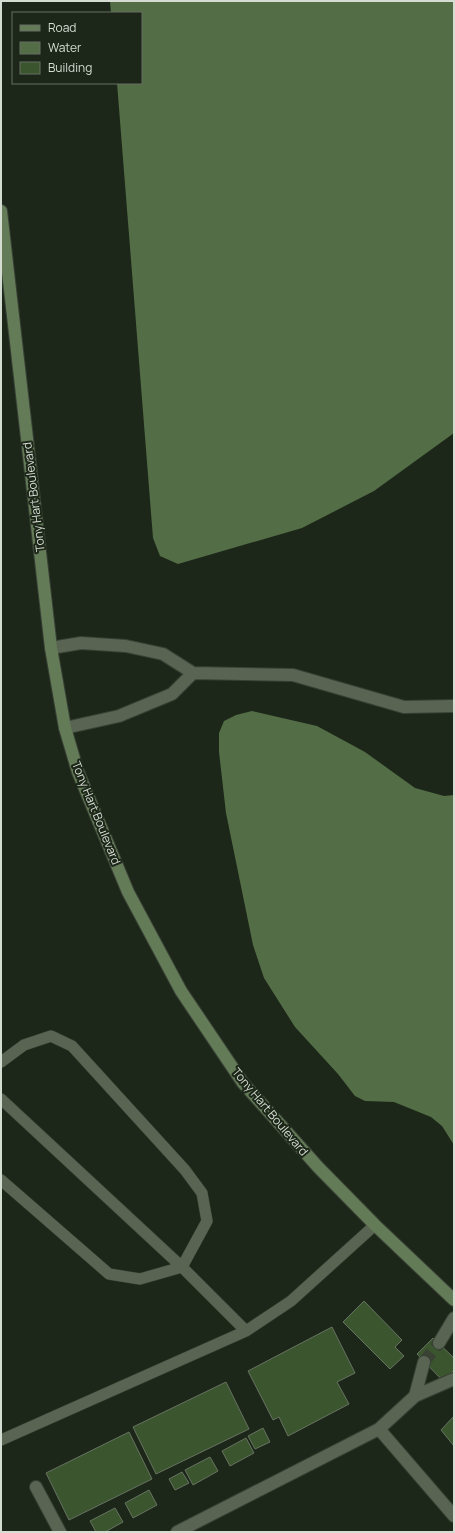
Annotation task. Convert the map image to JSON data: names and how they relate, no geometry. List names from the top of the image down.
{
  "streets": {
    "street": ["Tony Hart Boulevard"]
  },
  "legend": ["Road", "Water", "Building"]
}
